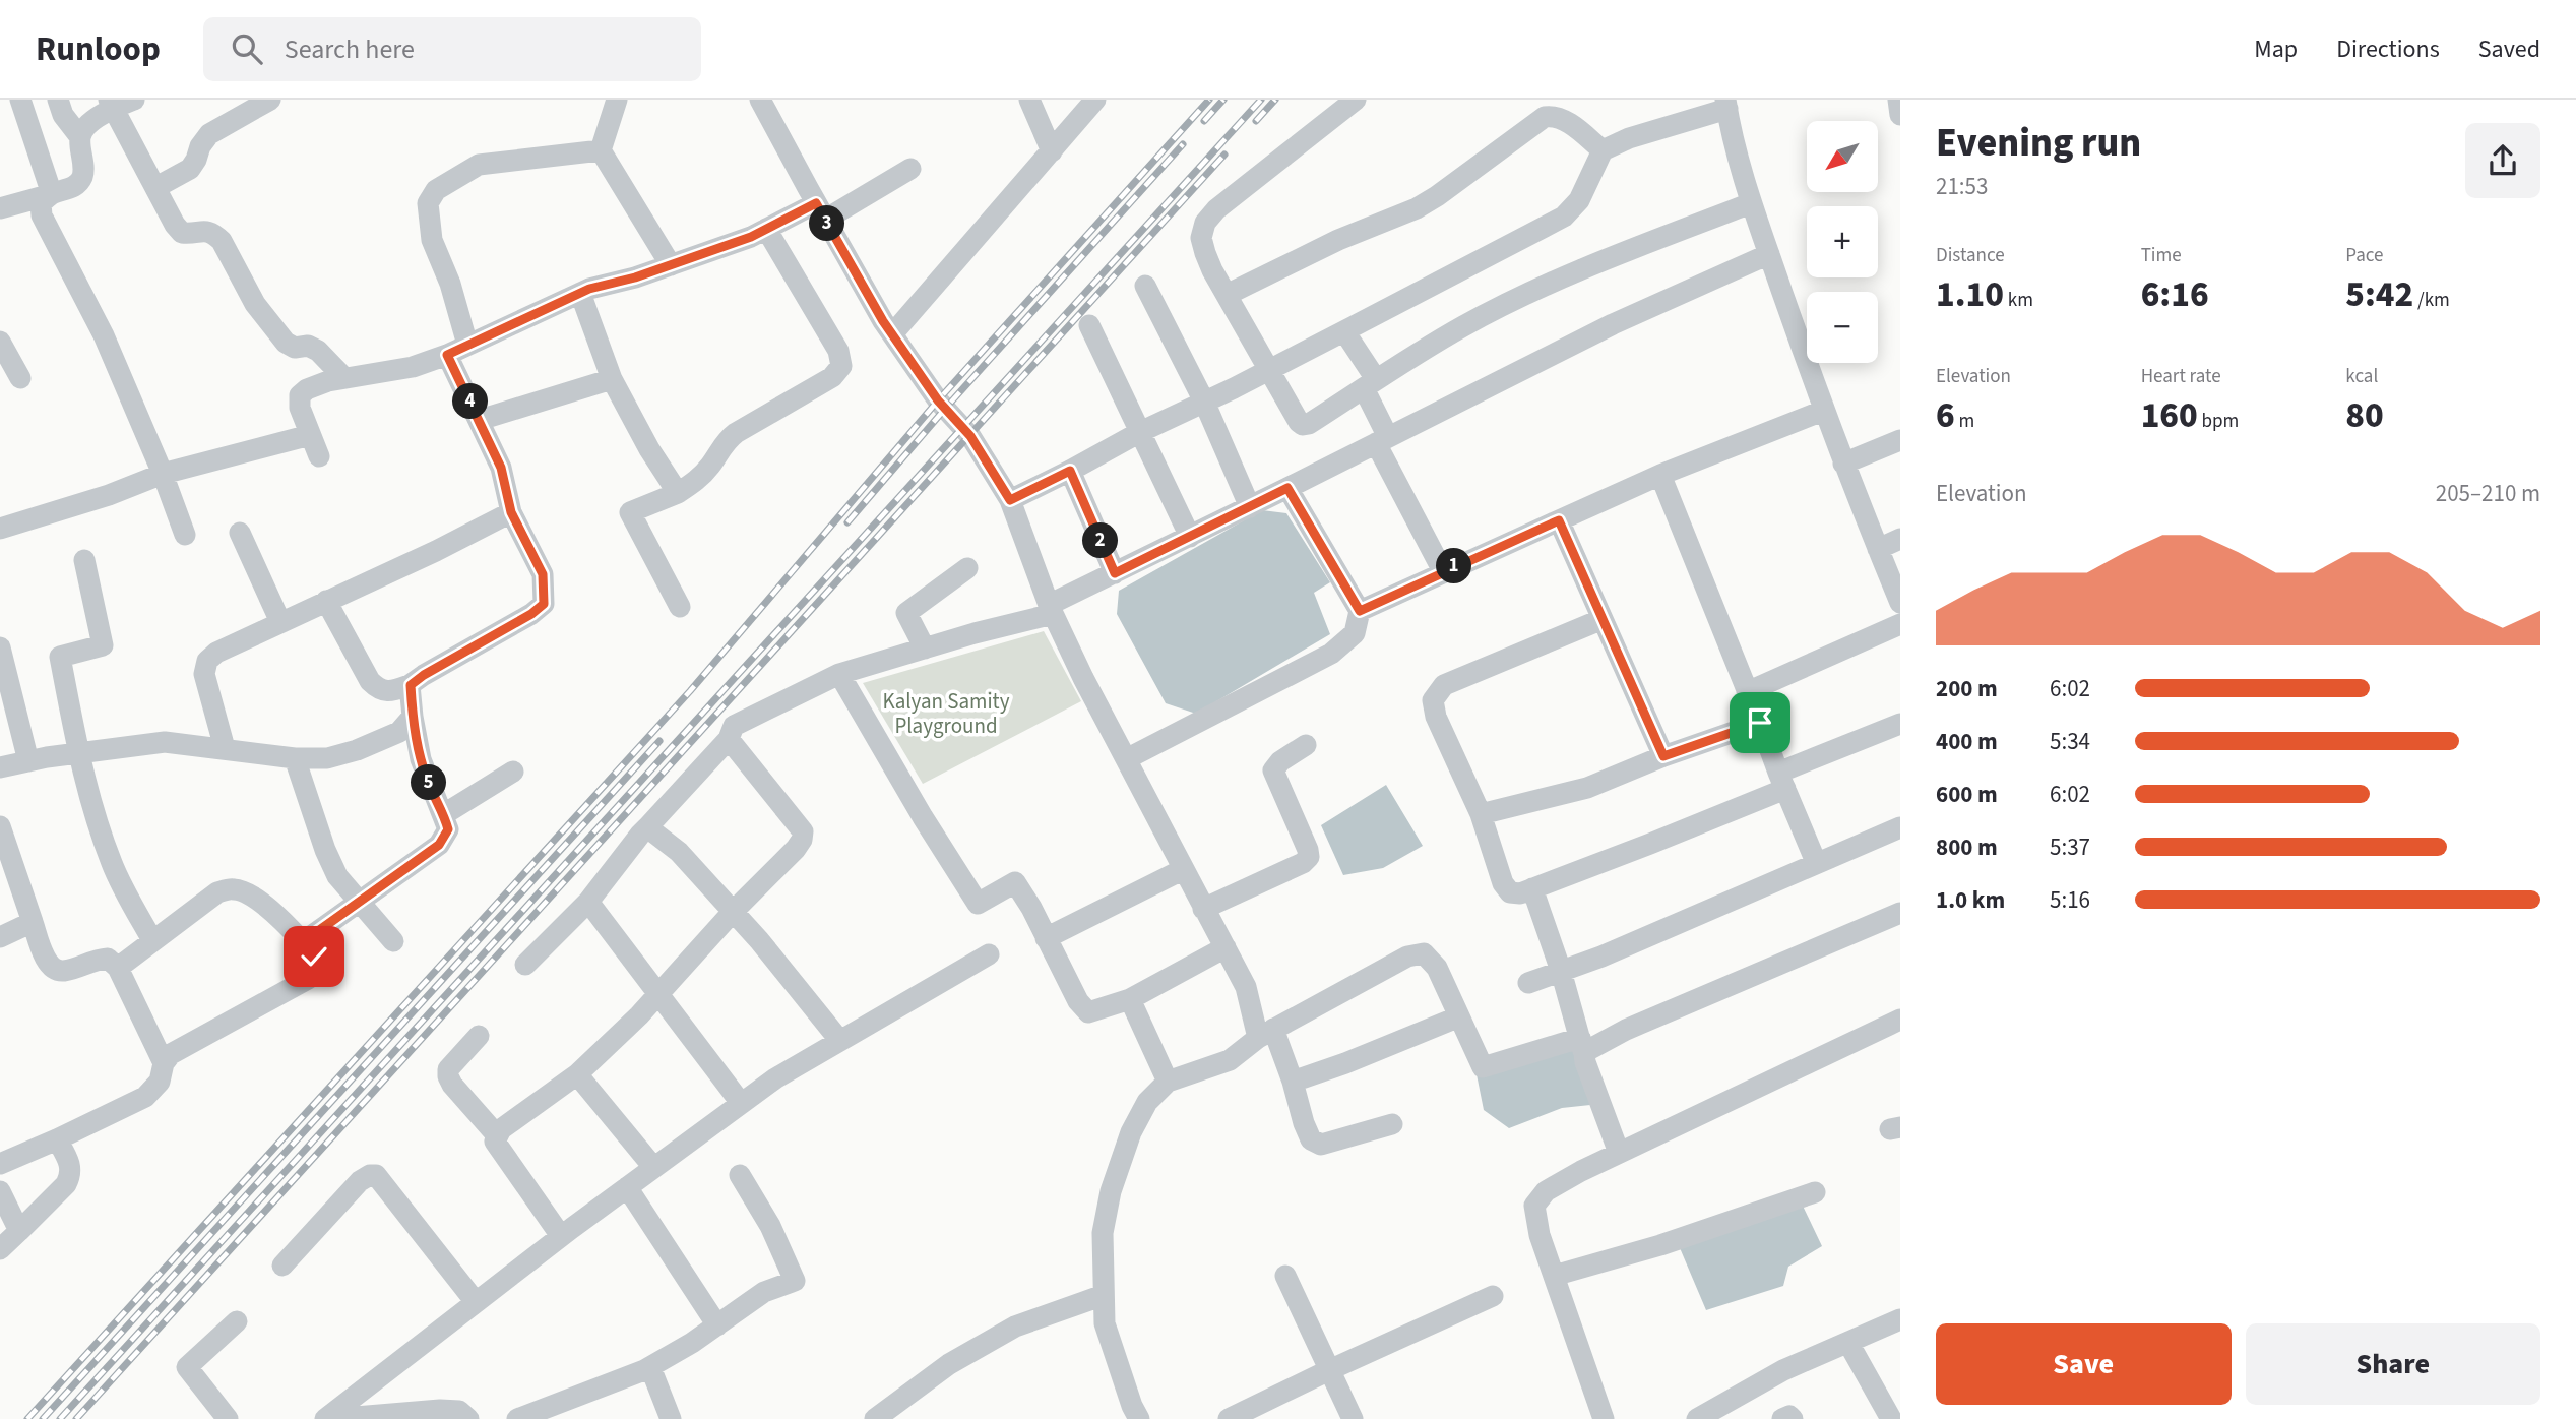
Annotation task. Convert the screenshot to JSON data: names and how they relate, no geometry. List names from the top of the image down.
{
  "parks": ["Kalyan Samity Playground"],
  "north": "bottom left",
  "page": {
    "header": "Runloop",
    "search": "Search here",
    "nav": ["Map", "Directions", "Saved"],
    "heading": ["Evening run", "21:53"],
    "map_buttons": ["+", "−"],
    "pins": [
      "3",
      "4",
      "2",
      "1",
      "5"
    ],
    "stats": [
      ["Distance", "1.10 km"],
      ["Time", "6:16"],
      ["Pace", "5:42 /km"],
      ["Elevation", "6 m"],
      ["Heart rate", "160 bpm"],
      ["kcal", "80"]
    ],
    "chart": ["Elevation", "205–210 m"],
    "list": [
      {
        "name": "200 m",
        "note": "6:02"
      },
      {
        "name": "400 m",
        "note": "5:34"
      },
      {
        "name": "600 m",
        "note": "6:02"
      },
      {
        "name": "800 m",
        "note": "5:37"
      },
      {
        "name": "1.0 km",
        "note": "5:16"
      }
    ],
    "buttons": ["Save", "Share"]
  }
}
